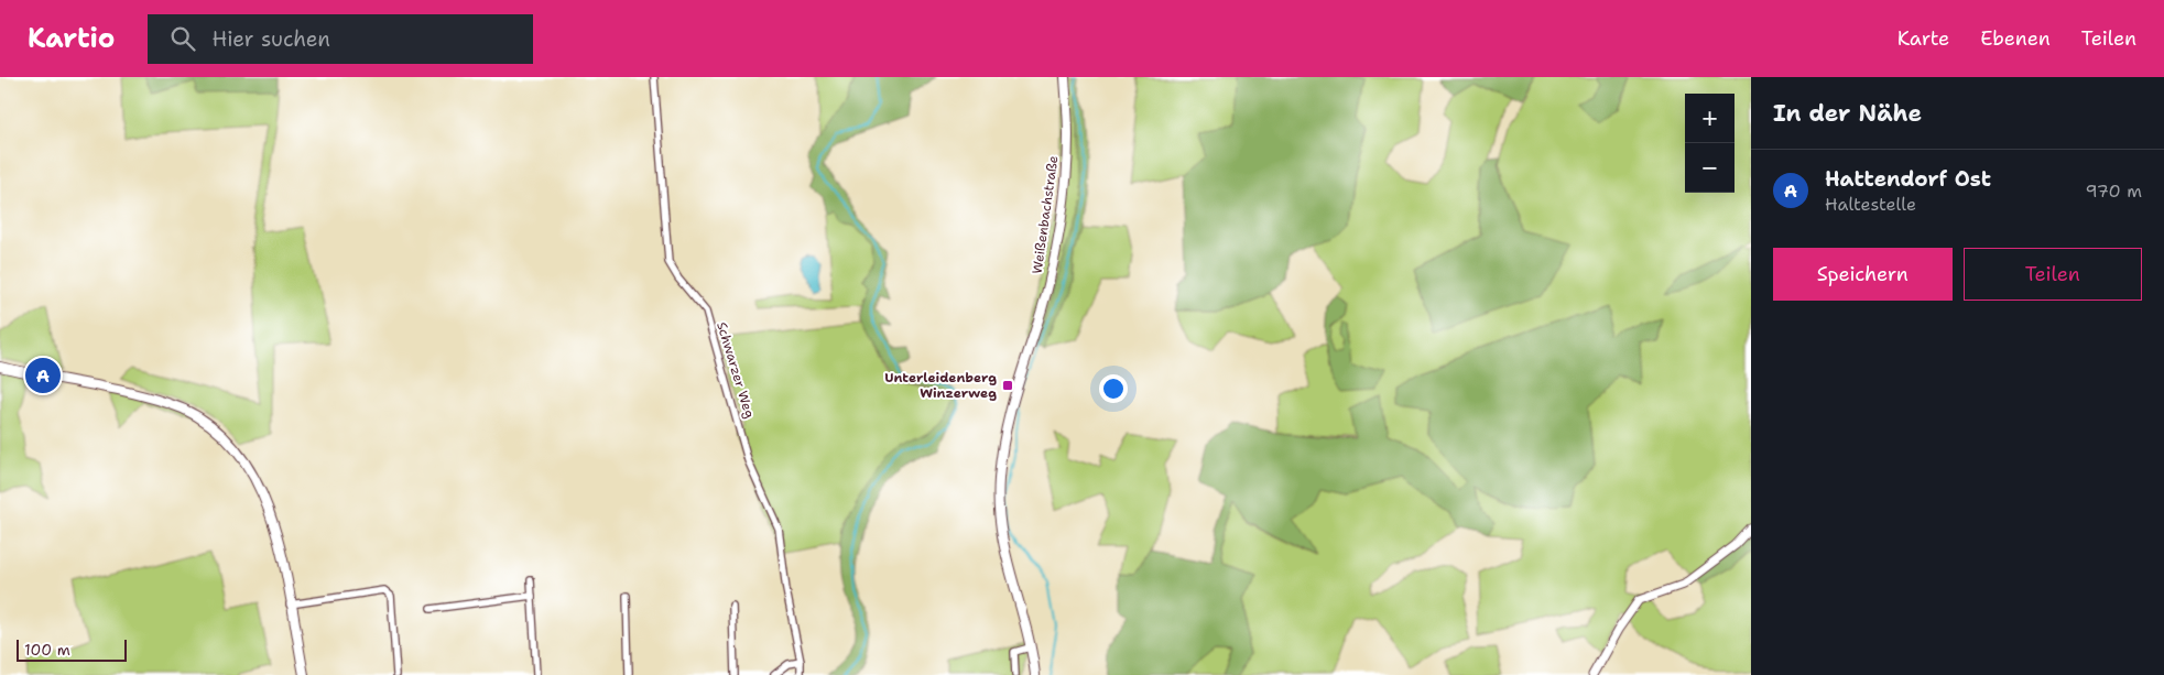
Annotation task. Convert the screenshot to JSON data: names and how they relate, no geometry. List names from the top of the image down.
{
  "streets": {
    "main road": ["Weißenbachstraße"],
    "street": ["Schwarzer Weg"]
  },
  "places": {
    "transit": ["Unterleidenberg Winzerweg"]
  },
  "scale_bar": "100 m",
  "page": {
    "header": "Kartio",
    "search": "Hier suchen",
    "nav": ["Karte", "Ebenen", "Teilen"],
    "heading": "In der Nähe",
    "map_buttons": ["+", "−"],
    "list": [
      {
        "mark": "A",
        "name": "Hattendorf Ost",
        "note": "Haltestelle",
        "value": "970 m"
      }
    ],
    "buttons": ["Speichern", "Teilen"],
    "pins": "A",
    "scale": "100 m"
  }
}
